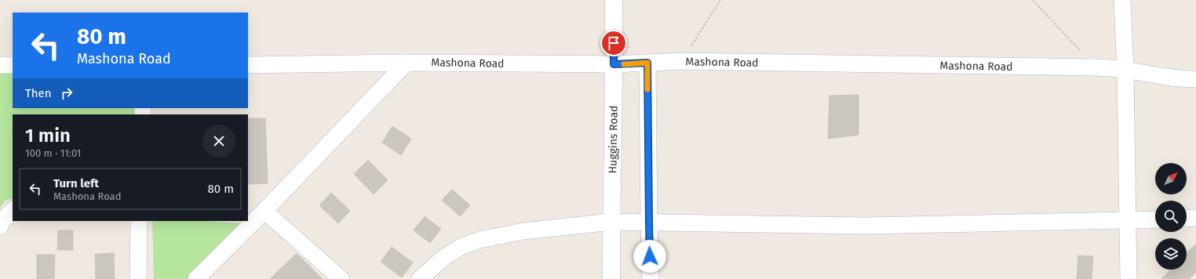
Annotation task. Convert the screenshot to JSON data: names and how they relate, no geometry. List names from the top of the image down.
{
  "streets": {
    "street": ["Mashona Road", "Huggins Road"]
  },
  "crossings": [
    ["Mashona Road", "Huggins Road"]
  ],
  "north": "top right",
  "page": {
    "turn": ["80 m", "Mashona Road"],
    "then": "Then",
    "heading": ["1 min", "100 m · 11:01"],
    "list": [
      {
        "name": "Turn left",
        "note": "Mashona Road",
        "value": "80 m"
      }
    ]
  }
}
